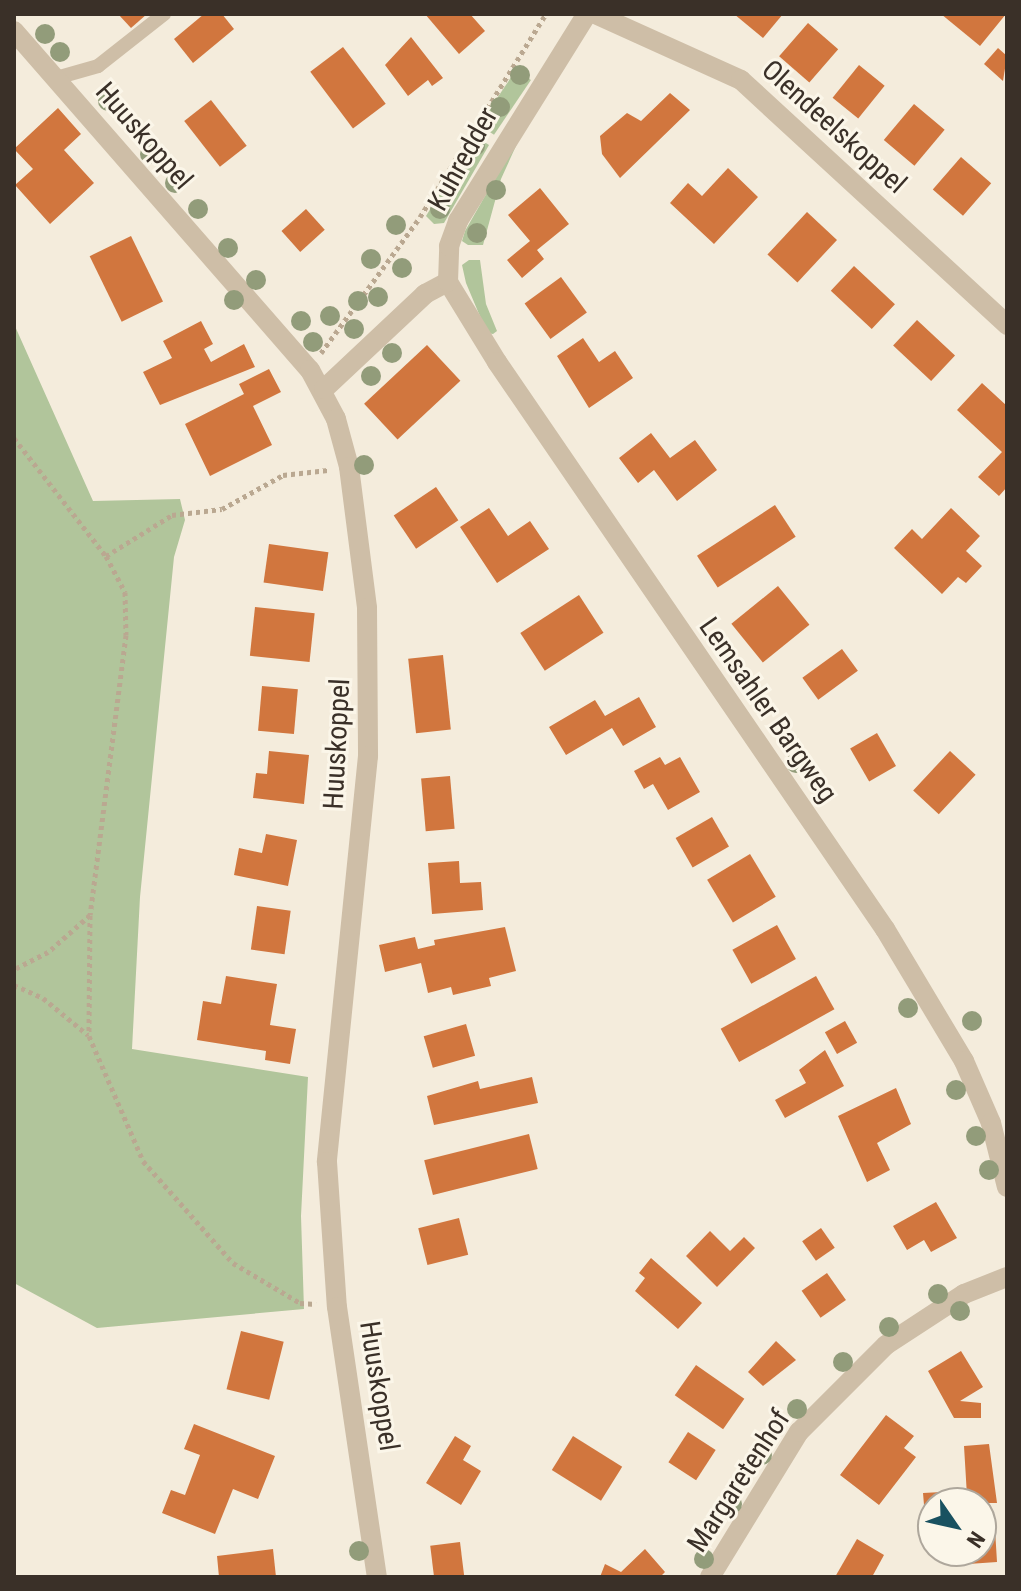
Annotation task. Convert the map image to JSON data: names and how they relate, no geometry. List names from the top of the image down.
{
  "streets": {
    "street": [
      "Olendeelskoppel",
      "Huuskoppel",
      "Kuhredder",
      "Lemsahler Bargweg",
      "Margaretenhof"
    ]
  },
  "crossings": [
    ["Kuhredder", "Lemsahler Bargweg"]
  ],
  "north": "bottom right"
}
